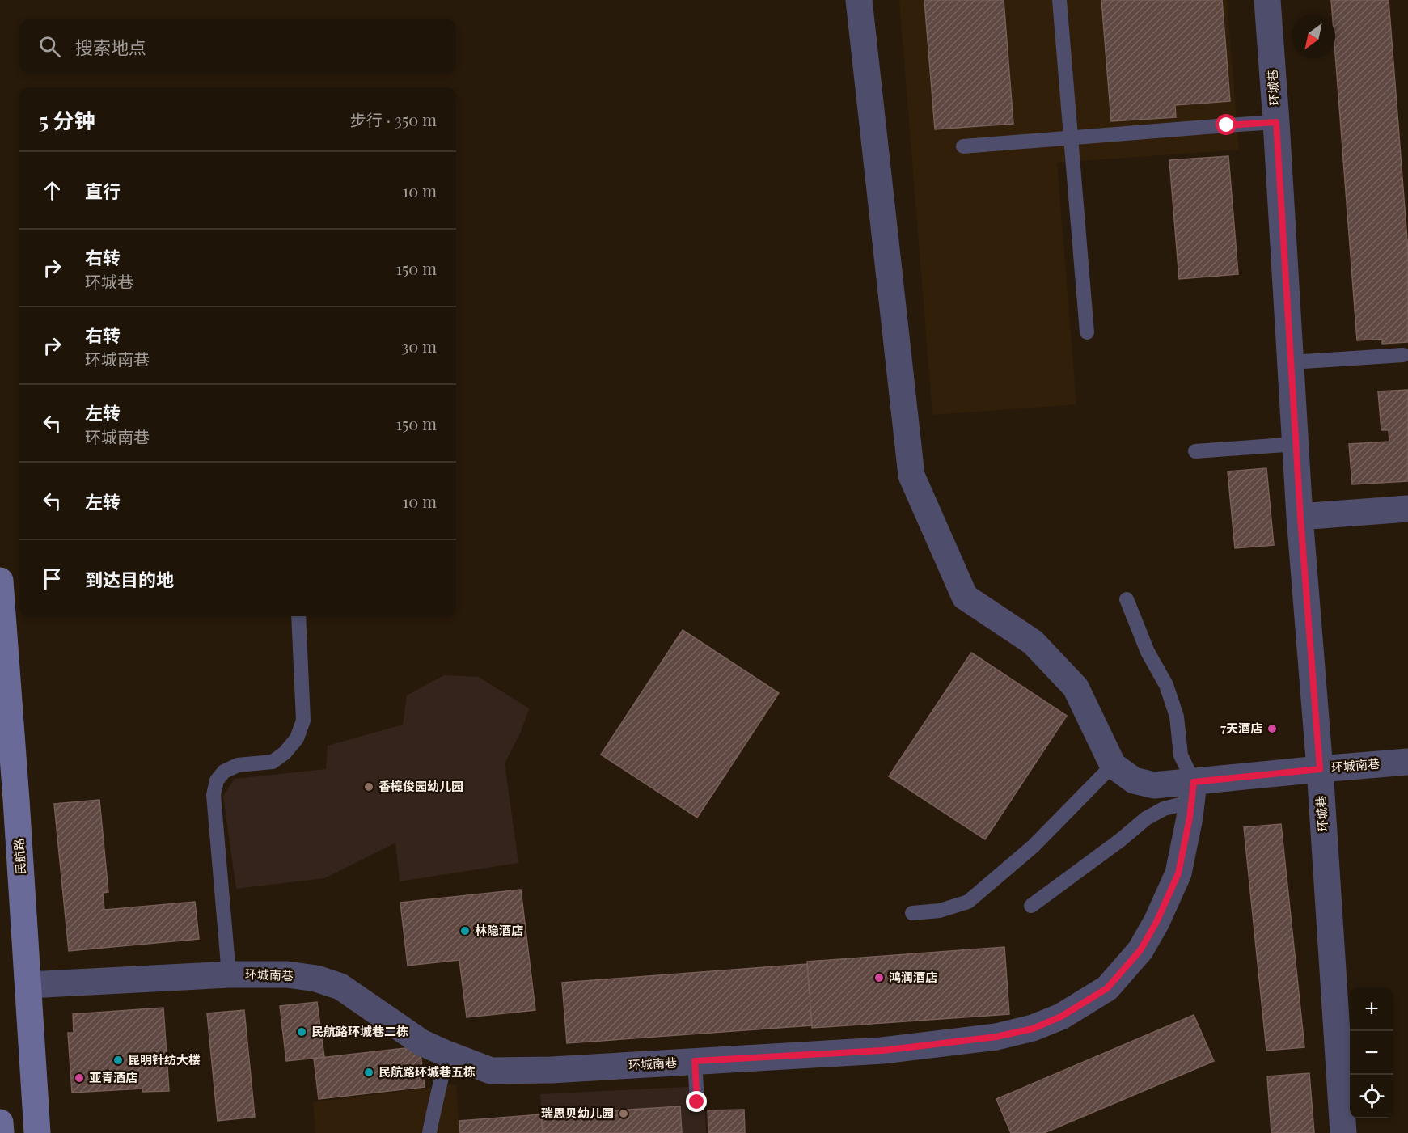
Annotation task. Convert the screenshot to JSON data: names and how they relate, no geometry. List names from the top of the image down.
{
  "streets": {
    "main road": ["民航路"],
    "street": ["环城巷", "环城南巷"]
  },
  "crossings": [
    ["环城巷", "环城南巷"],
    ["环城南巷", "民航路"]
  ],
  "places": [
    "7天酒店",
    "香樟俊园幼儿园",
    "林隐酒店",
    "鸿润酒店",
    "民航路环城巷二栋",
    "昆明针纺大楼",
    "民航路环城巷五栋",
    "亚青酒店",
    "瑞思贝幼儿园"
  ],
  "north": "bottom left",
  "page": {
    "search": "搜索地点",
    "heading": ["5 分钟", "步行 · 350 m"],
    "list": [
      ["直行", "10 m"],
      ["右转", "环城巷", "150 m"],
      ["右转", "环城南巷", "30 m"],
      ["左转", "环城南巷", "150 m"],
      ["左转", "10 m"],
      "到达目的地"
    ],
    "map_buttons": ["+", "−"]
  }
}
